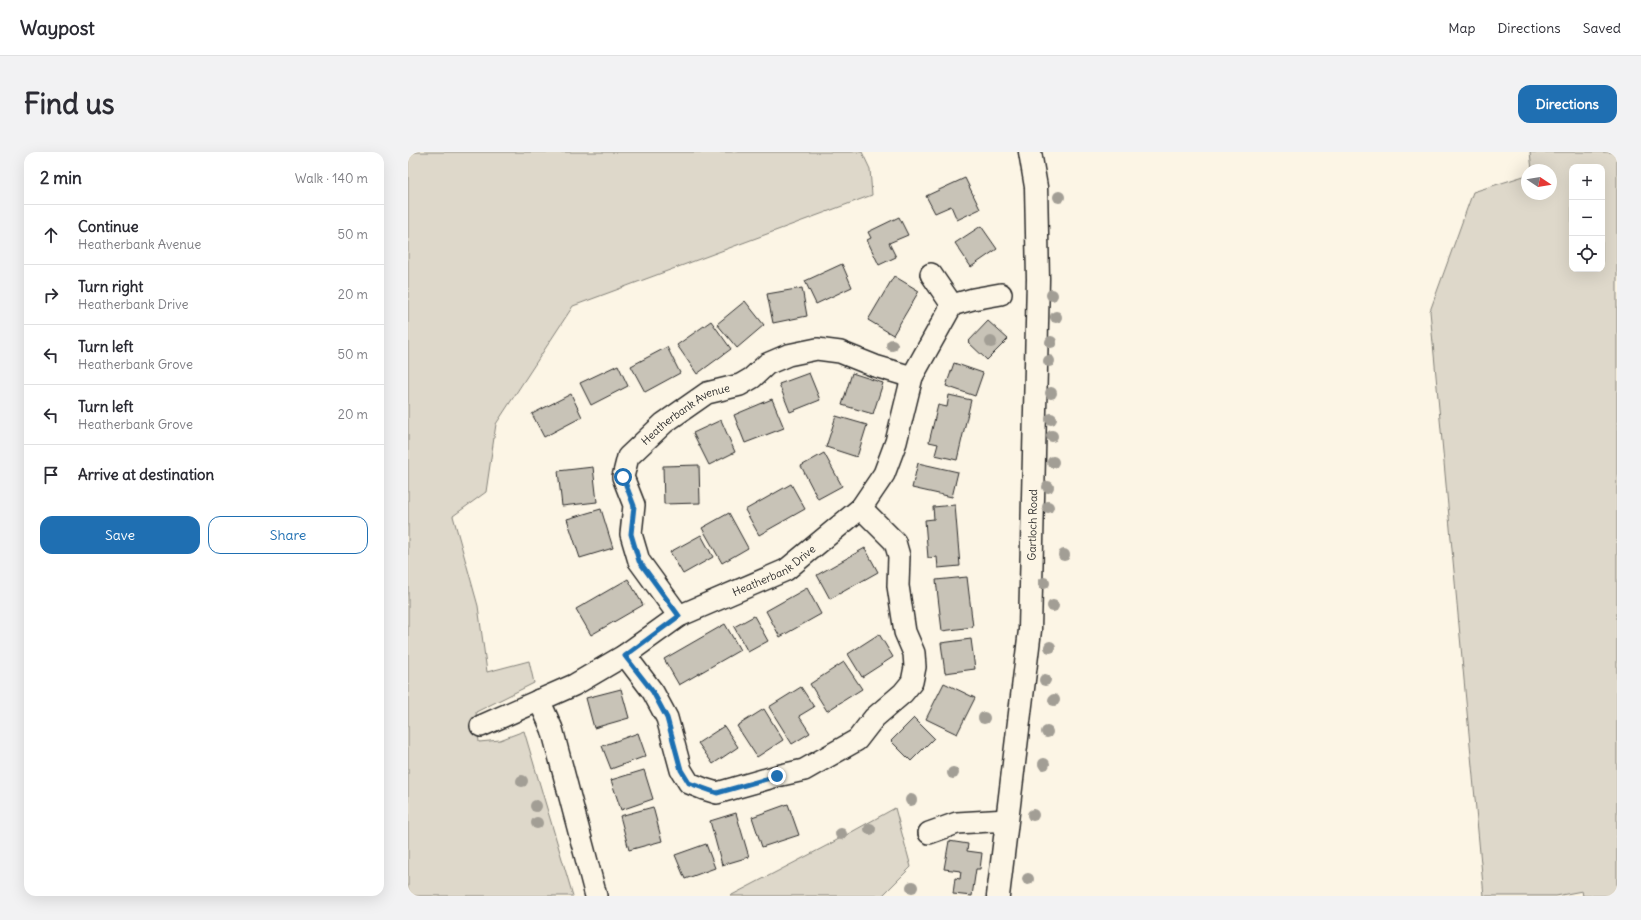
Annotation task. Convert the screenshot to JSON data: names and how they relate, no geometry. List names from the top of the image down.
{
  "streets": {
    "main road": ["Gartloch Road"],
    "street": ["Heatherbank Avenue", "Heatherbank Drive"]
  },
  "crossings": [
    ["Heatherbank Avenue", "Heatherbank Drive"]
  ],
  "north": "right",
  "page": {
    "header": "Waypost",
    "nav": ["Map", "Directions", "Saved"],
    "buttons": [
      "Directions",
      ["Save", "Share"]
    ],
    "title": "Find us",
    "heading": ["2 min", "Walk · 140 m"],
    "map_buttons": ["+", "−"],
    "list": [
      ["Continue", "Heatherbank Avenue", "50 m"],
      ["Turn right", "Heatherbank Drive", "20 m"],
      ["Turn left", "Heatherbank Grove", "50 m"],
      ["Turn left", "Heatherbank Grove", "20 m"],
      "Arrive at destination"
    ]
  }
}
